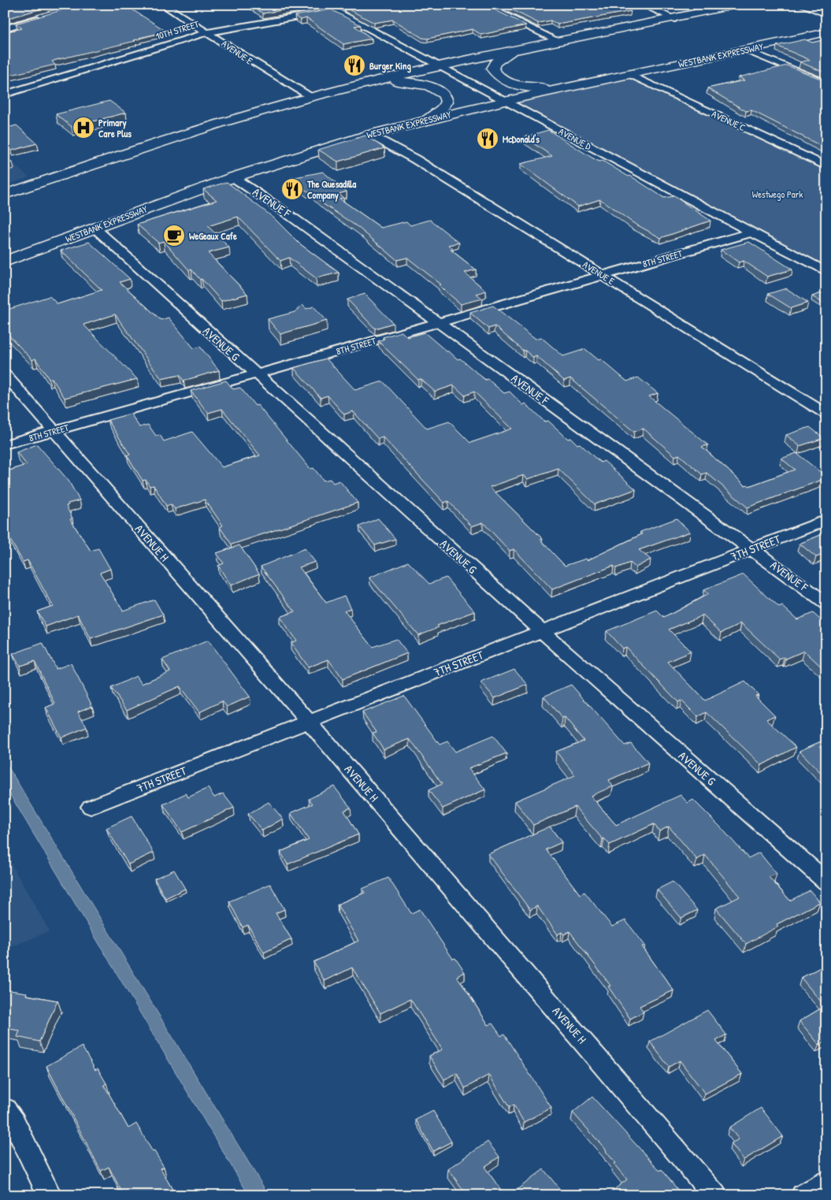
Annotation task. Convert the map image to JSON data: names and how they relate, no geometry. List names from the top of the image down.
{
  "streets": {
    "highway": ["WESTBANK EXPRESSWAY"],
    "street": [
      "10TH STREET",
      "AVENUE E",
      "AVENUE C",
      "AVENUE D",
      "AVENUE F",
      "8TH STREET",
      "AVENUE G",
      "AVENUE H",
      "7TH STREET"
    ]
  },
  "crossings": [
    ["10TH STREET", "AVENUE E"],
    ["10TH STREET", "AVENUE D"],
    ["AVENUE E", "WESTBANK EXPRESSWAY"],
    ["AVENUE E", "8TH STREET"],
    ["WESTBANK EXPRESSWAY", "AVENUE C"],
    ["WESTBANK EXPRESSWAY", "AVENUE D"],
    ["WESTBANK EXPRESSWAY", "AVENUE F"],
    ["WESTBANK EXPRESSWAY", "AVENUE G"],
    ["AVENUE D", "8TH STREET"],
    ["AVENUE F", "8TH STREET"],
    ["AVENUE F", "7TH STREET"],
    ["8TH STREET", "AVENUE G"],
    ["8TH STREET", "AVENUE H"],
    ["AVENUE G", "7TH STREET"],
    ["AVENUE H", "7TH STREET"]
  ],
  "parks": ["Westwego Park"],
  "places": {
    "restaurant": ["Burger King", "McDonald's", "The Quesadilla Company"],
    "hospital": ["Primary Care Plus"],
    "cafe": ["WeGeaux Cafe"]
  }
}
